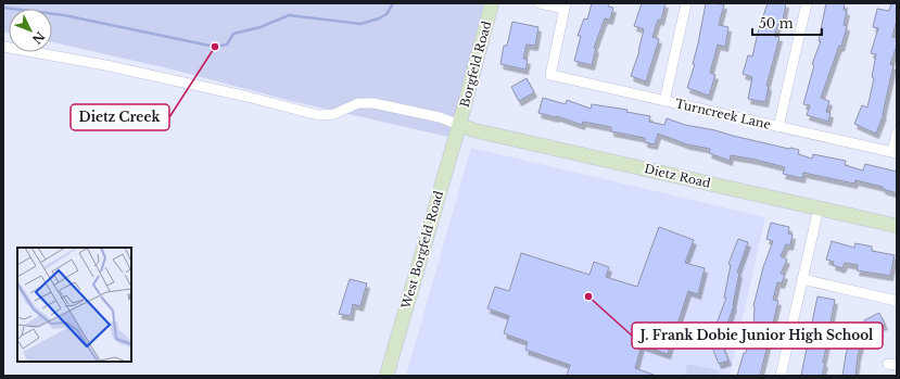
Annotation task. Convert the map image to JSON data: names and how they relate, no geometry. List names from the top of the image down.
{
  "streets": {
    "street": [
      "Borgfeld Road",
      "Turncreek Lane",
      "Dietz Road",
      "West Borgfeld Road"
    ]
  },
  "crossings": [
    ["Borgfeld Road", "Dietz Road"],
    ["Borgfeld Road", "West Borgfeld Road"],
    ["Dietz Road", "West Borgfeld Road"]
  ],
  "places": ["Dietz Creek", "J. Frank Dobie Junior High School"],
  "scale_bar": "50 m",
  "north": "bottom right"
}
